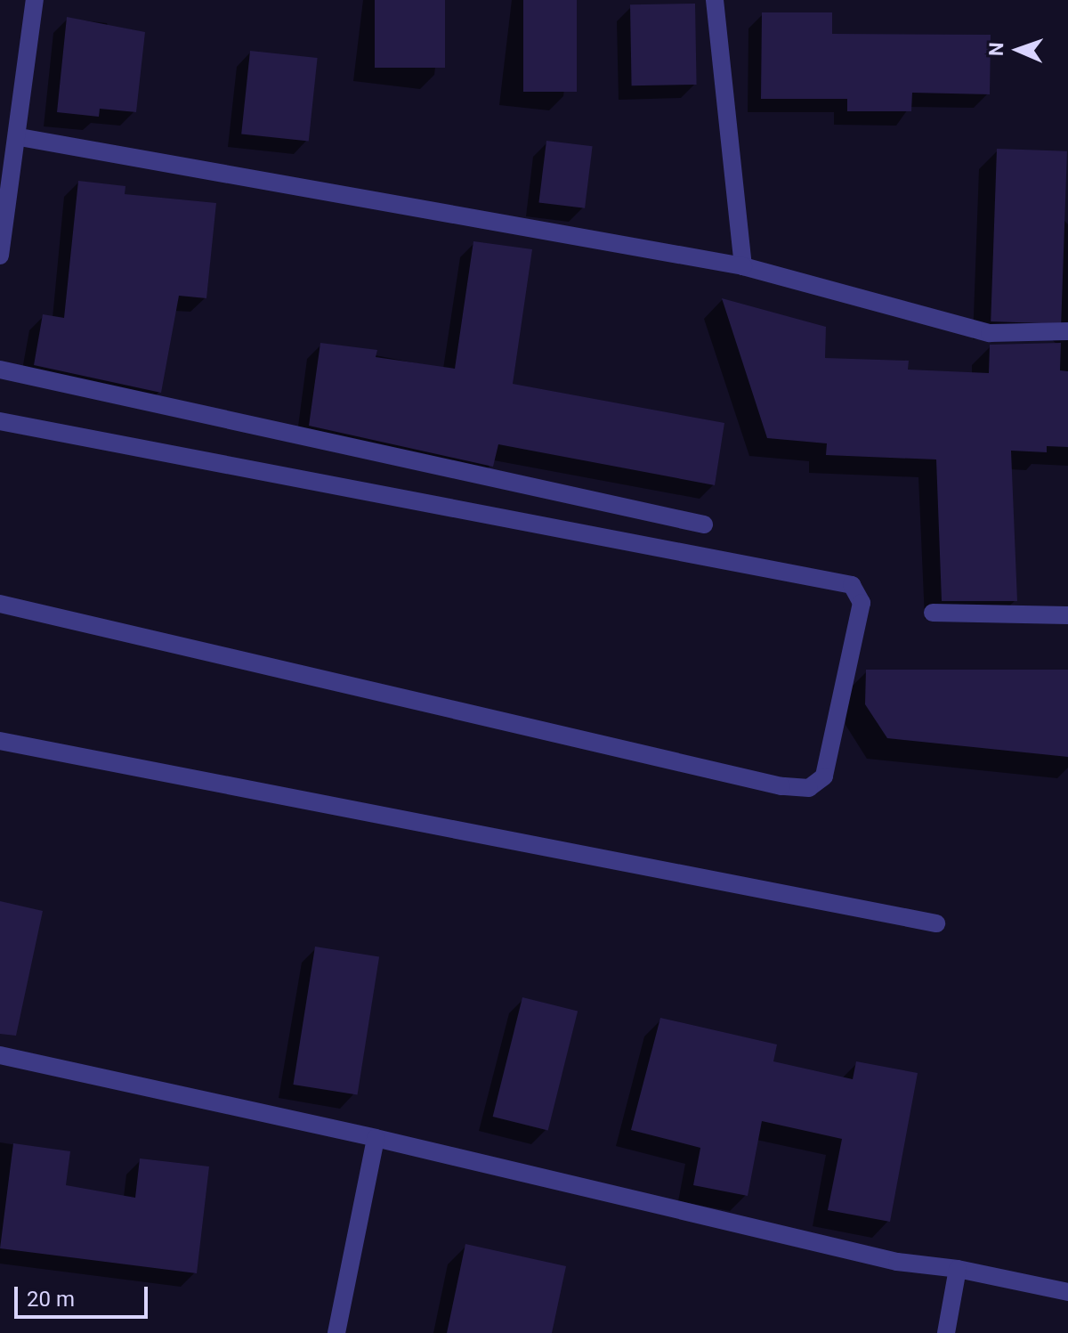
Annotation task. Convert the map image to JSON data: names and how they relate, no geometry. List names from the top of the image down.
{
  "scale_bar": "20 m",
  "north": "left"
}
